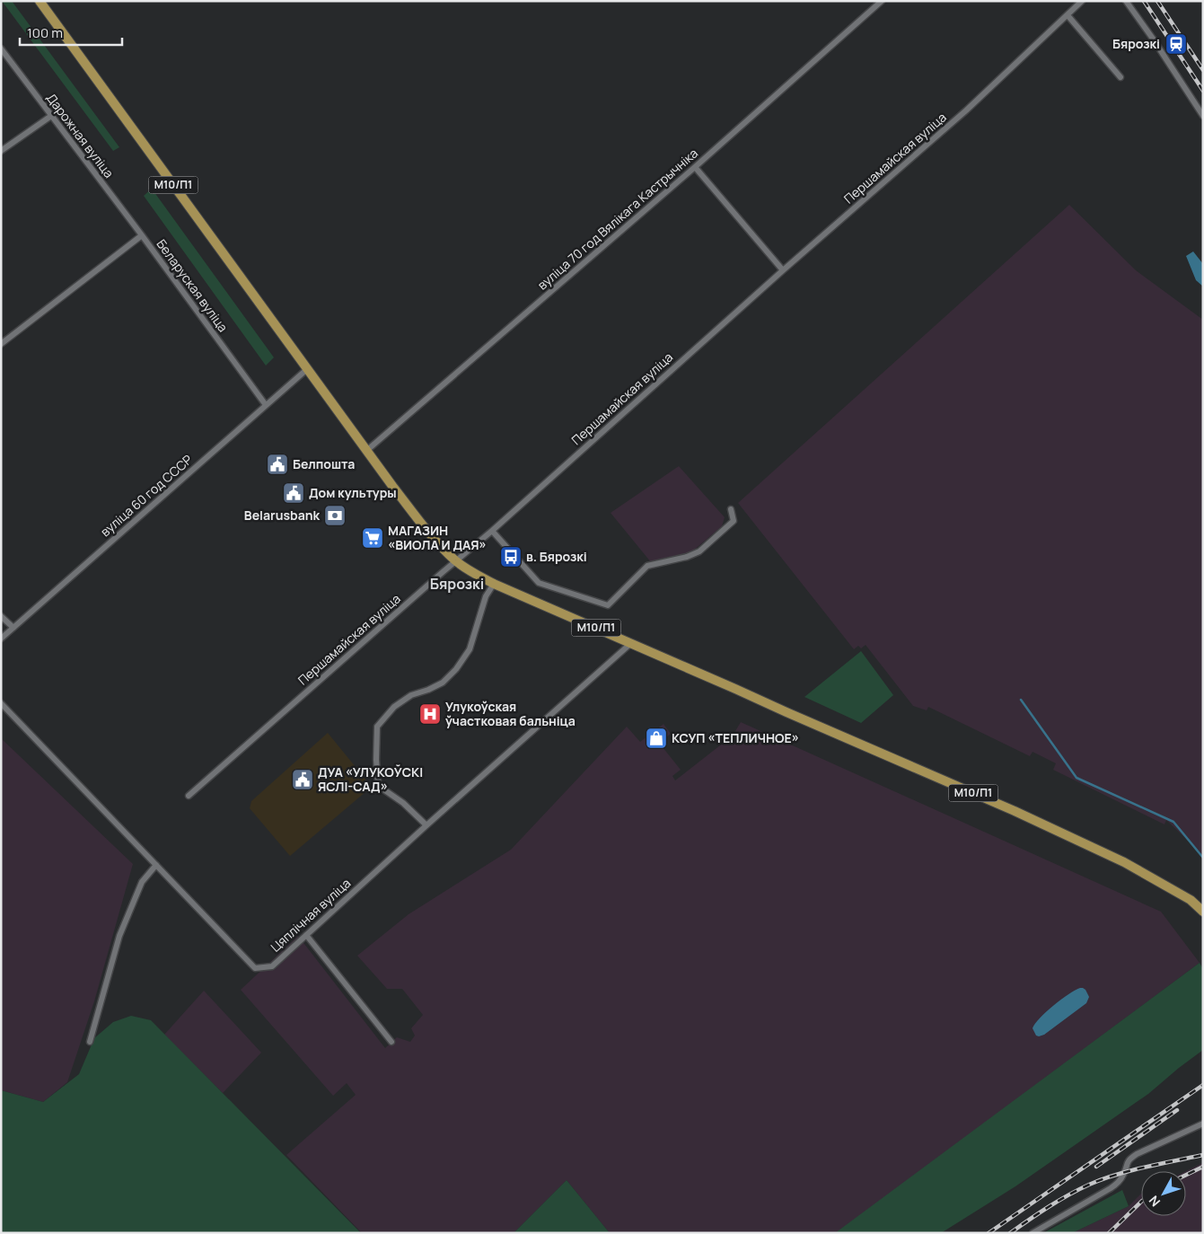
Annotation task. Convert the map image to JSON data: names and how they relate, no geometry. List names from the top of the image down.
{
  "streets": {
    "main road": ["М10/П1"],
    "street": [
      "Дарожная вуліца",
      "Першамайская вуліца",
      "вуліца 70 год Вялікага Кастрычніка",
      "Беларуская вуліца",
      "вуліца 60 год СССР",
      "Цяплічная вуліца"
    ]
  },
  "crossings": [
    ["Дарожная вуліца", "Беларуская вуліца"],
    ["Першамайская вуліца", "М10/П1"],
    ["М10/П1", "вуліца 70 год Вялікага Кастрычніка"],
    ["М10/П1", "вуліца 60 год СССР"],
    ["М10/П1", "Цяплічная вуліца"],
    ["Беларуская вуліца", "вуліца 60 год СССР"]
  ],
  "districts": ["Бярозкі"],
  "places": {
    "station": ["Бярозкі"],
    "public building": ["Белпошта", "Дом культуры", "ДУА «УЛУКОЎСКІ ЯСЛІ-САД»"],
    "bank": ["Belarusbank"],
    "supermarket": ["МАГАЗИН «ВИОЛА И ДАЯ»"],
    "bus stop": ["в. Бярозкі"],
    "hospital": ["Улукоўская ўчастковая бальніца"],
    "shop": ["КСУП «ТЕПЛИЧНОЕ»"]
  },
  "scale_bar": "100 m",
  "north": "bottom left"
}
